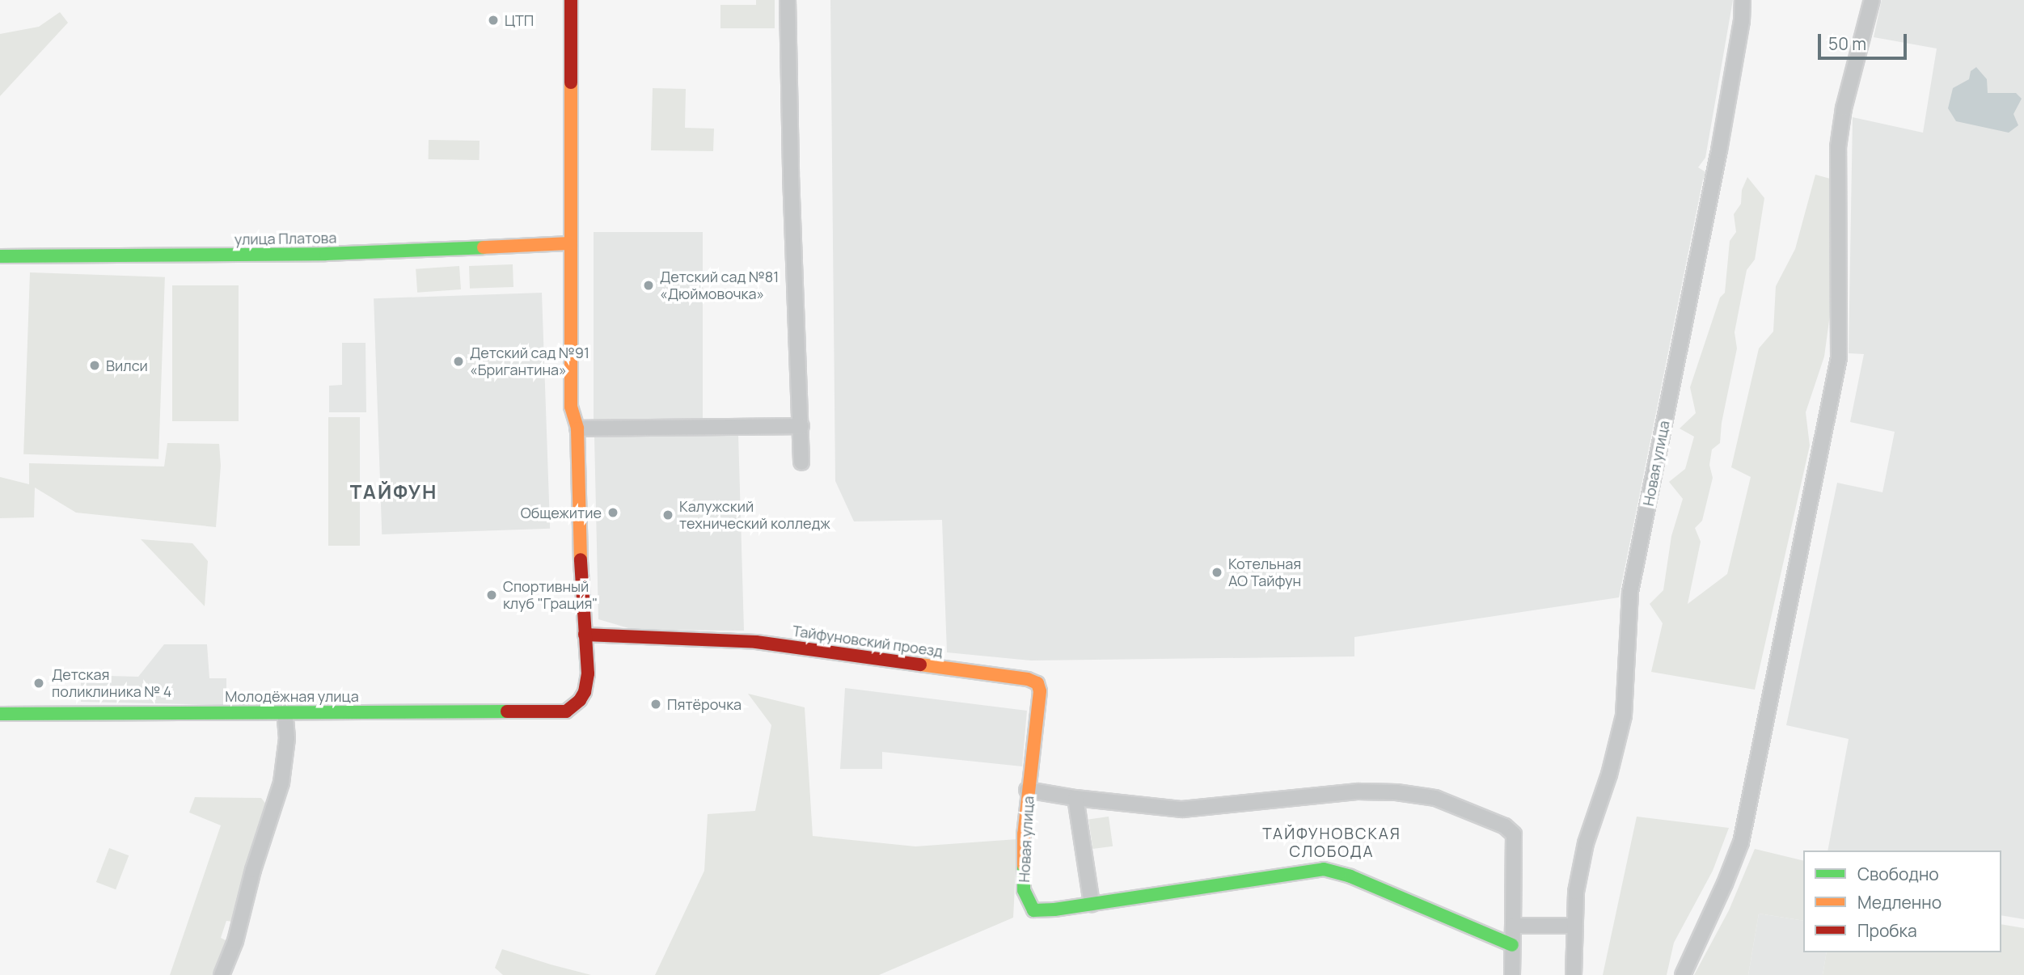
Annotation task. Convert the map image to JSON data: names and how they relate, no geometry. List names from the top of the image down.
{
  "streets": {
    "street": [
      "улица Платова",
      "Новая улица",
      "Тайфуновский проезд",
      "Молодёжная улица"
    ]
  },
  "crossings": [
    ["Новая улица", "Тайфуновский проезд"],
    ["Тайфуновский проезд", "Молодёжная улица"]
  ],
  "districts": ["ТАЙФУН", "ТАЙФУНОВСКАЯ СЛОБОДА"],
  "places": [
    "ЦТП",
    "Детский сад №81 «Дюймовочка»",
    "Детский сад №91 «Бригантина»",
    "Вилси",
    "Общежитие",
    "Калужский технический колледж",
    "Котельная АО Тайфун",
    "Спортивный клуб \"Грация\"",
    "Детская поликлиника № 4",
    "Пятёрочка"
  ],
  "legend": ["Свободно", "Медленно", "Пробка"],
  "scale_bar": "50 m"
}
